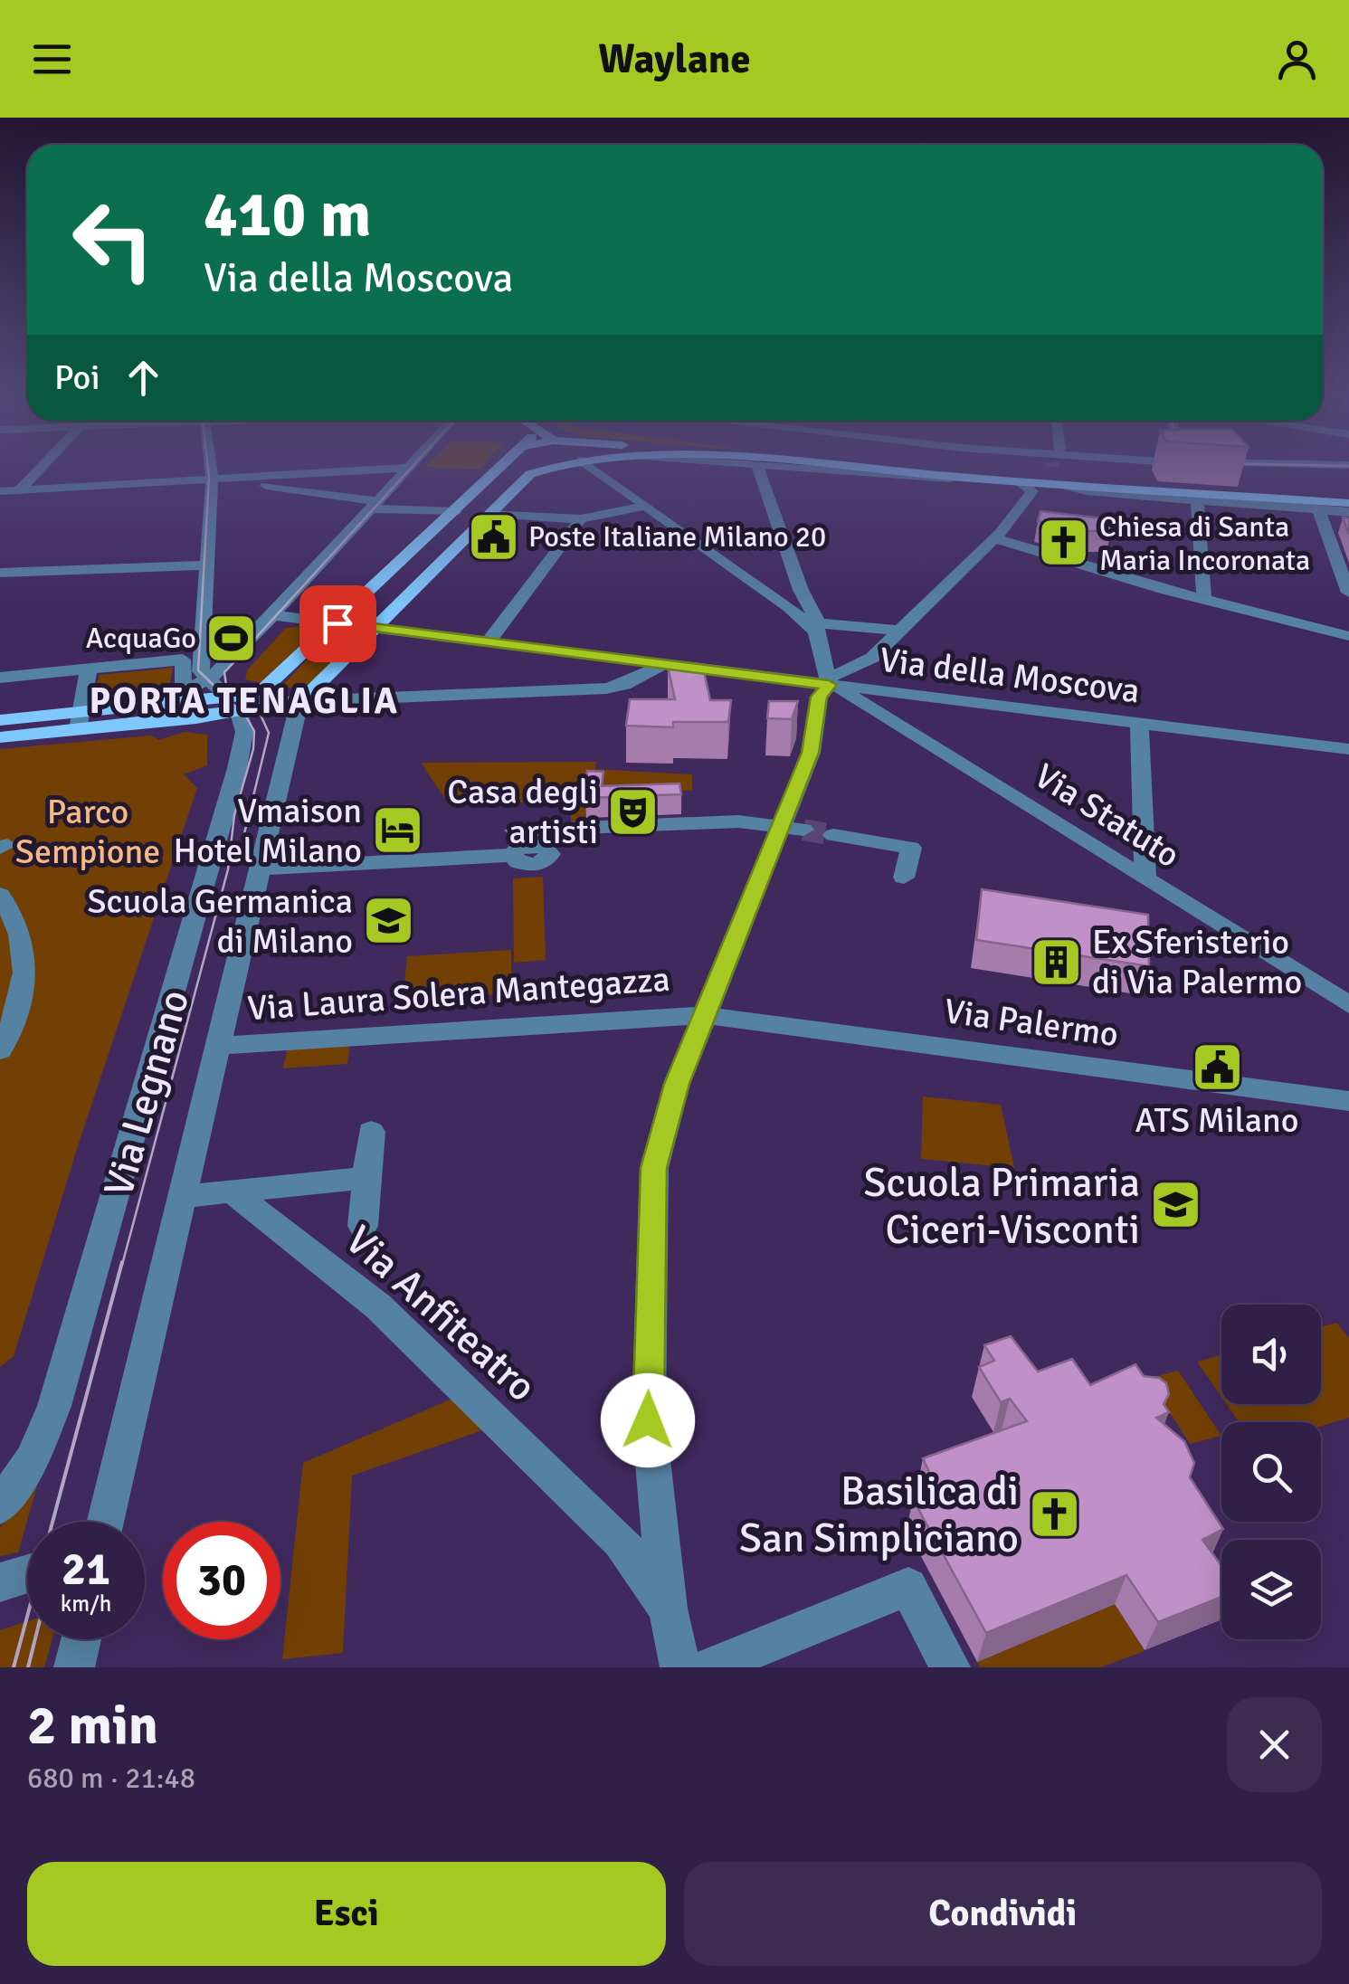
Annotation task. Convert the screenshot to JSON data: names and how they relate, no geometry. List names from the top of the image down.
{
  "streets": {
    "street": [
      "Via della Moscova",
      "Via Statuto",
      "Via Laura Solera Mantegazza",
      "Via Palermo",
      "Via Legnano",
      "Via Anfiteatro"
    ]
  },
  "crossings": [
    ["Via della Moscova", "Via Statuto"],
    ["Via Laura Solera Mantegazza", "Via Palermo"],
    ["Via Laura Solera Mantegazza", "Via Legnano"]
  ],
  "districts": ["PORTA TENAGLIA"],
  "parks": ["Parco Sempione"],
  "places": {
    "public building": ["Poste Italiane Milano 20", "ATS Milano"],
    "church": ["Chiesa di Santa Maria Incoronata", "Basilica di San Simpliciano"],
    "sports": ["AcquaGo"],
    "theatre": ["Casa degli artisti"],
    "hotel": ["Vmaison Hotel Milano"],
    "school or university": ["Scuola Germanica di Milano", "Scuola Primaria Ciceri-Visconti"],
    "building": ["Ex Sferisterio di Via Palermo"]
  },
  "page": {
    "header": "Waylane",
    "turn": ["410 m", "Via della Moscova"],
    "then": "Poi",
    "speed": "21 km/h",
    "limit": "30",
    "heading": ["2 min", "680 m · 21:48"],
    "buttons": ["Esci", "Condividi"]
  }
}
